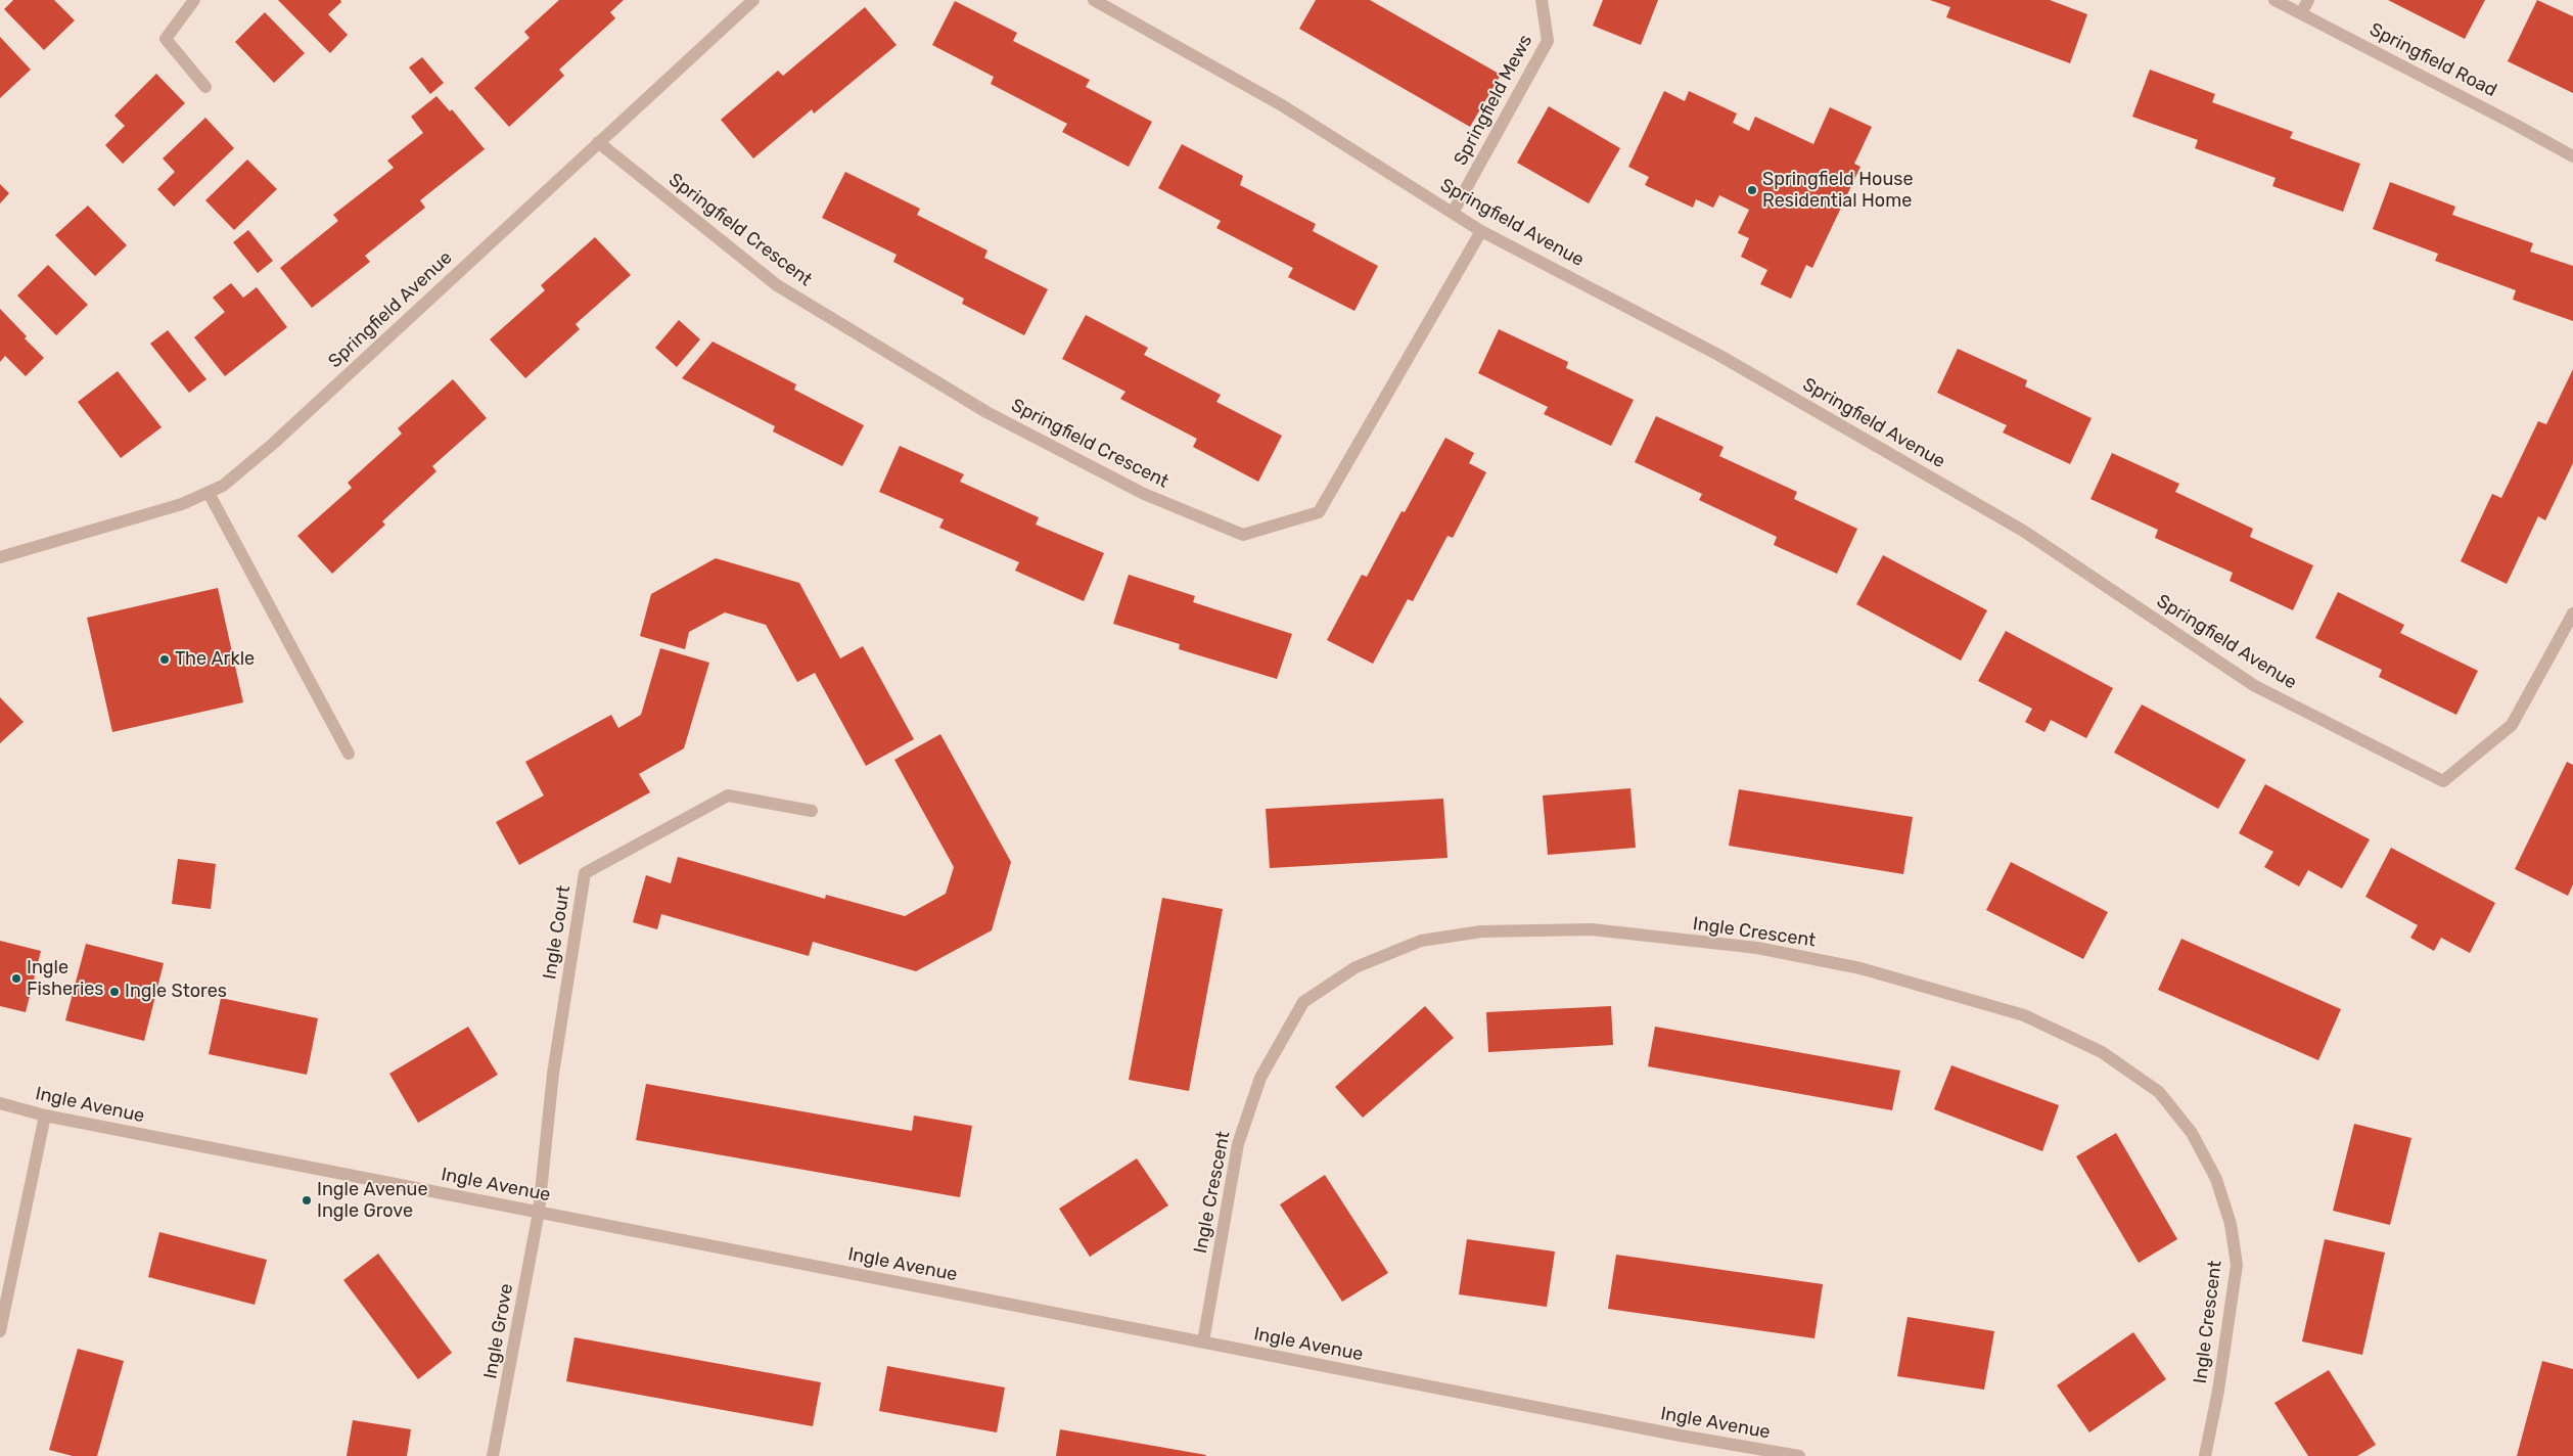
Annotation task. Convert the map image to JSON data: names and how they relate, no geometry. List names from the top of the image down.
{
  "streets": {
    "street": [
      "Springfield Road",
      "Springfield Mews",
      "Springfield Avenue",
      "Springfield Crescent",
      "Ingle Court",
      "Ingle Crescent",
      "Ingle Avenue",
      "Ingle Grove"
    ]
  },
  "crossings": [
    ["Springfield Mews", "Springfield Avenue"],
    ["Springfield Avenue", "Springfield Crescent"],
    ["Ingle Court", "Ingle Avenue"],
    ["Ingle Court", "Ingle Grove"],
    ["Ingle Crescent", "Ingle Avenue"],
    ["Ingle Avenue", "Ingle Grove"]
  ],
  "places": [
    "Springfield House Residential Home",
    "The Arkle",
    "Ingle Fisheries",
    "Ingle Stores",
    "Ingle Avenue Ingle Grove"
  ]
}
